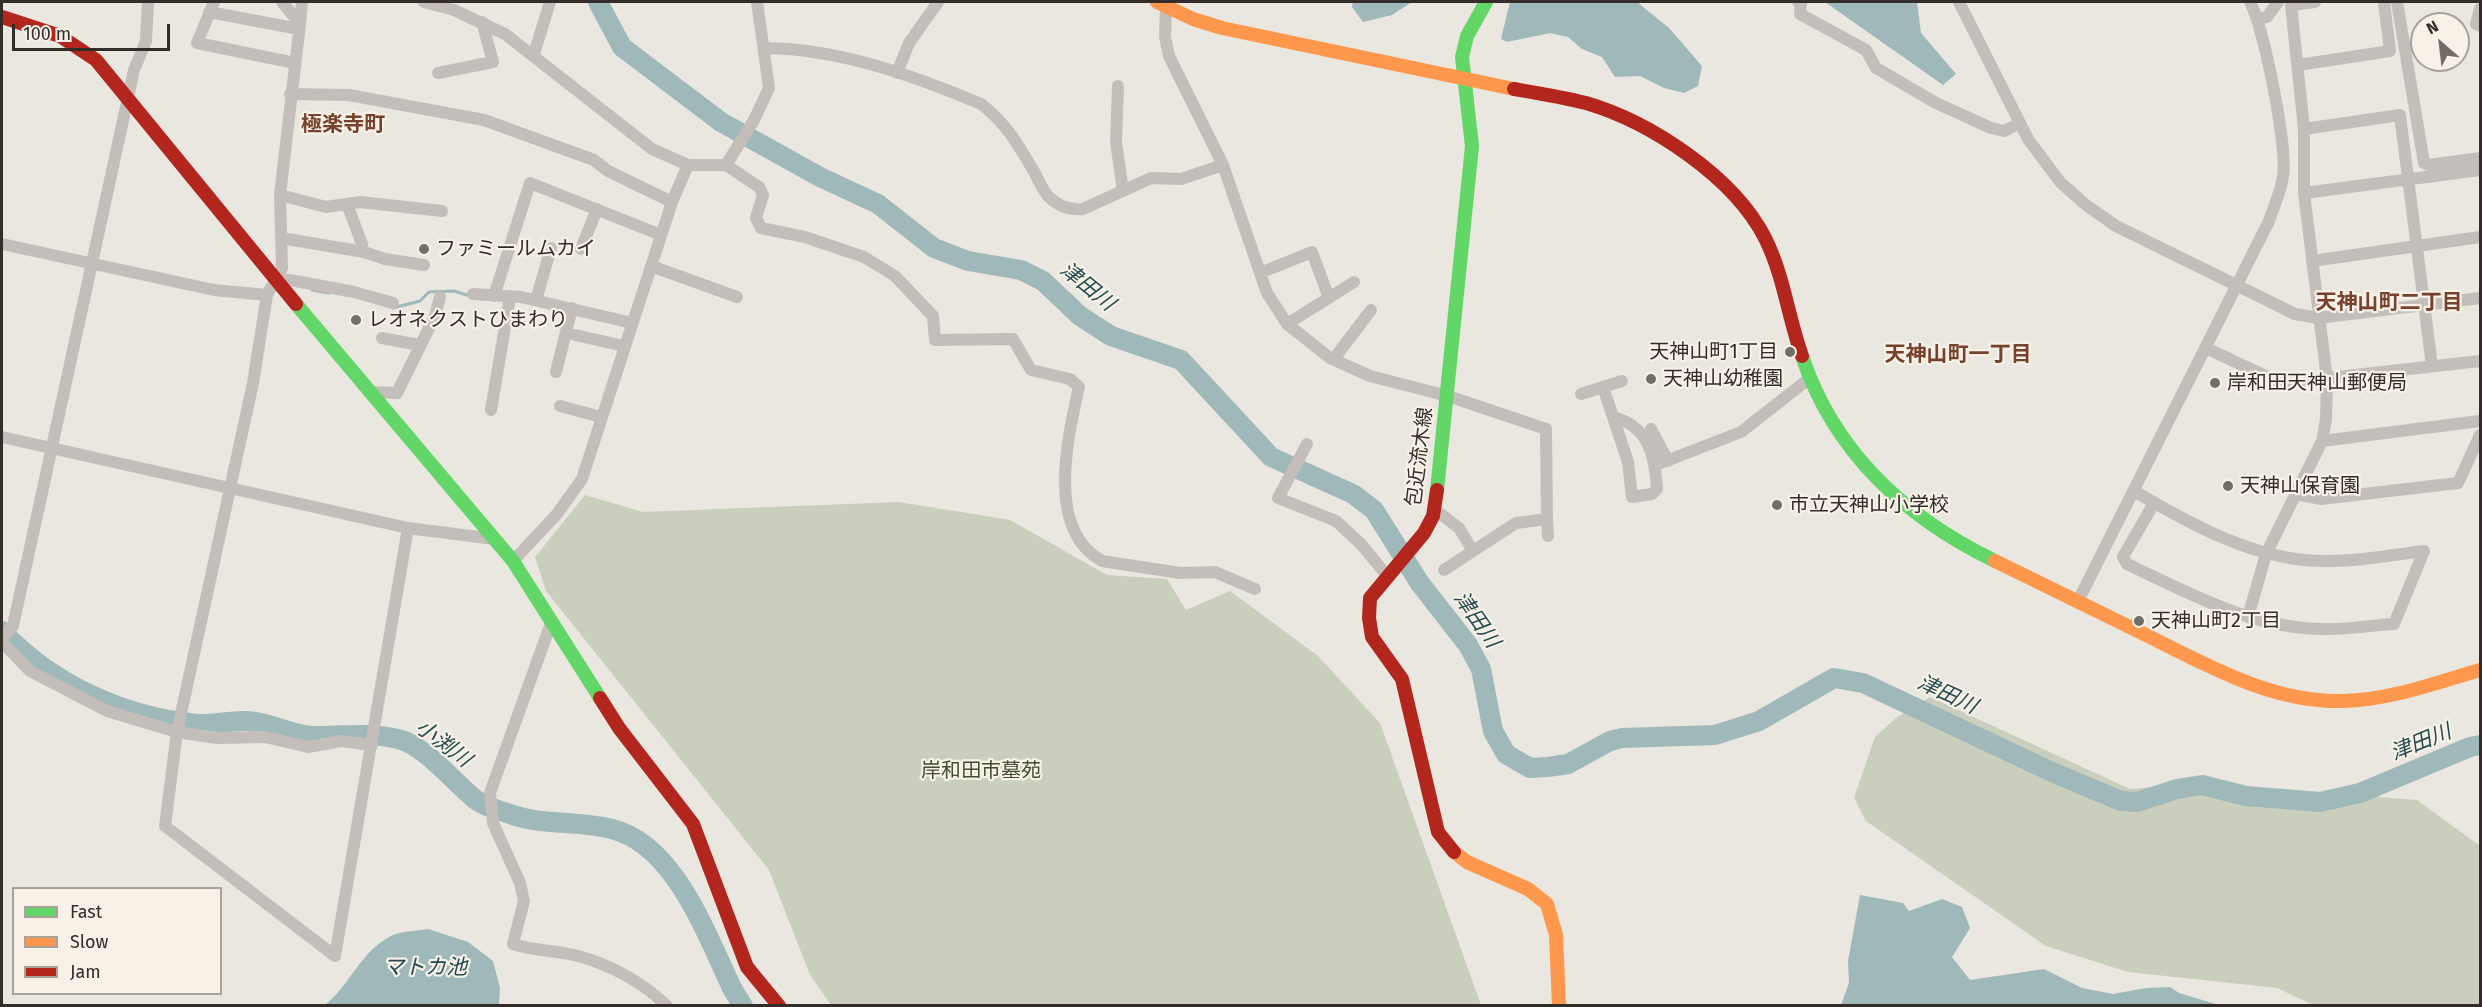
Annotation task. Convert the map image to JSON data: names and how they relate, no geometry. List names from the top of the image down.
{
  "streets": {
    "street": ["包近流木線"]
  },
  "districts": ["極楽寺町", "天神山町二丁目", "天神山町一丁目"],
  "water": ["津田川", "小渕川", "マトカ池"],
  "parks": ["岸和田市墓苑"],
  "places": [
    "ファミールムカイ",
    "レオネクストひまわり",
    "天神山町1丁目",
    "天神山幼稚園",
    "岸和田天神山郵便局",
    "天神山保育園",
    "市立天神山小学校",
    "天神山町2丁目"
  ],
  "legend": ["Fast", "Slow", "Jam"],
  "scale_bar": "100 m",
  "north": "top left"
}
